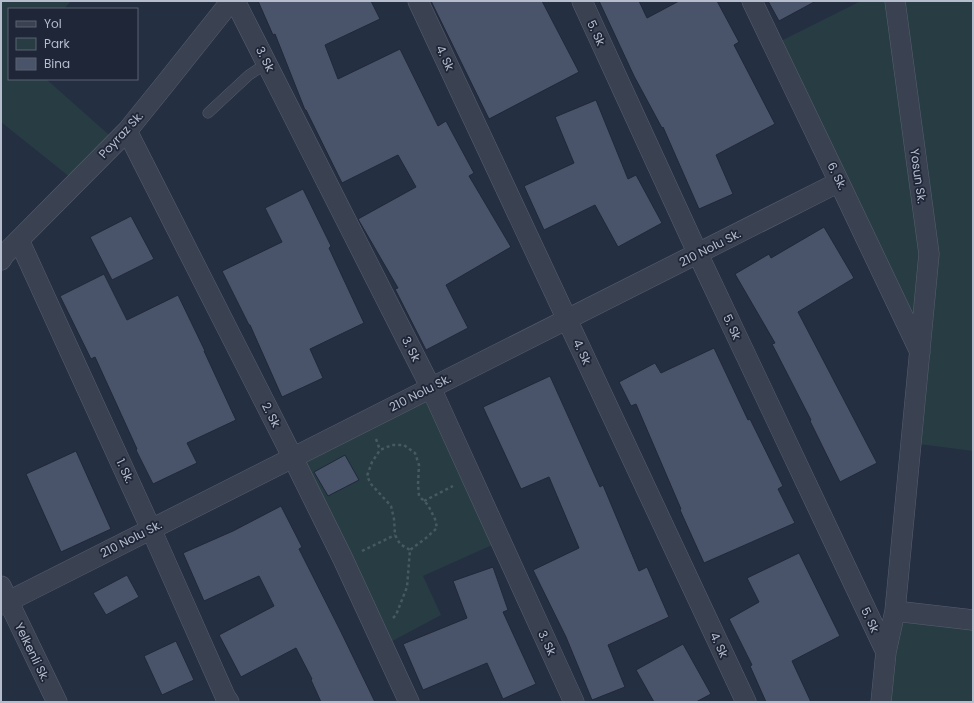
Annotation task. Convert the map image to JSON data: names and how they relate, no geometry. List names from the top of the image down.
{
  "streets": {
    "street": [
      "5. Sk",
      "4. Sk",
      "3. Sk",
      "Poyraz Sk.",
      "6. Sk.",
      "Yosun Sk.",
      "210 Nolu Sk.",
      "2. Sk",
      "1. Sk.",
      "Yelkenli Sk."
    ]
  },
  "crossings": [
    ["5. Sk", "Yosun Sk."],
    ["5. Sk", "210 Nolu Sk."],
    ["4. Sk", "210 Nolu Sk."],
    ["3. Sk", "210 Nolu Sk."],
    ["Poyraz Sk.", "2. Sk"],
    ["Poyraz Sk.", "1. Sk."],
    ["6. Sk.", "Yosun Sk."],
    ["6. Sk.", "210 Nolu Sk."],
    ["210 Nolu Sk.", "2. Sk"],
    ["210 Nolu Sk.", "1. Sk."],
    ["210 Nolu Sk.", "Yelkenli Sk."]
  ],
  "legend": ["Yol", "Park", "Bina"]
}
